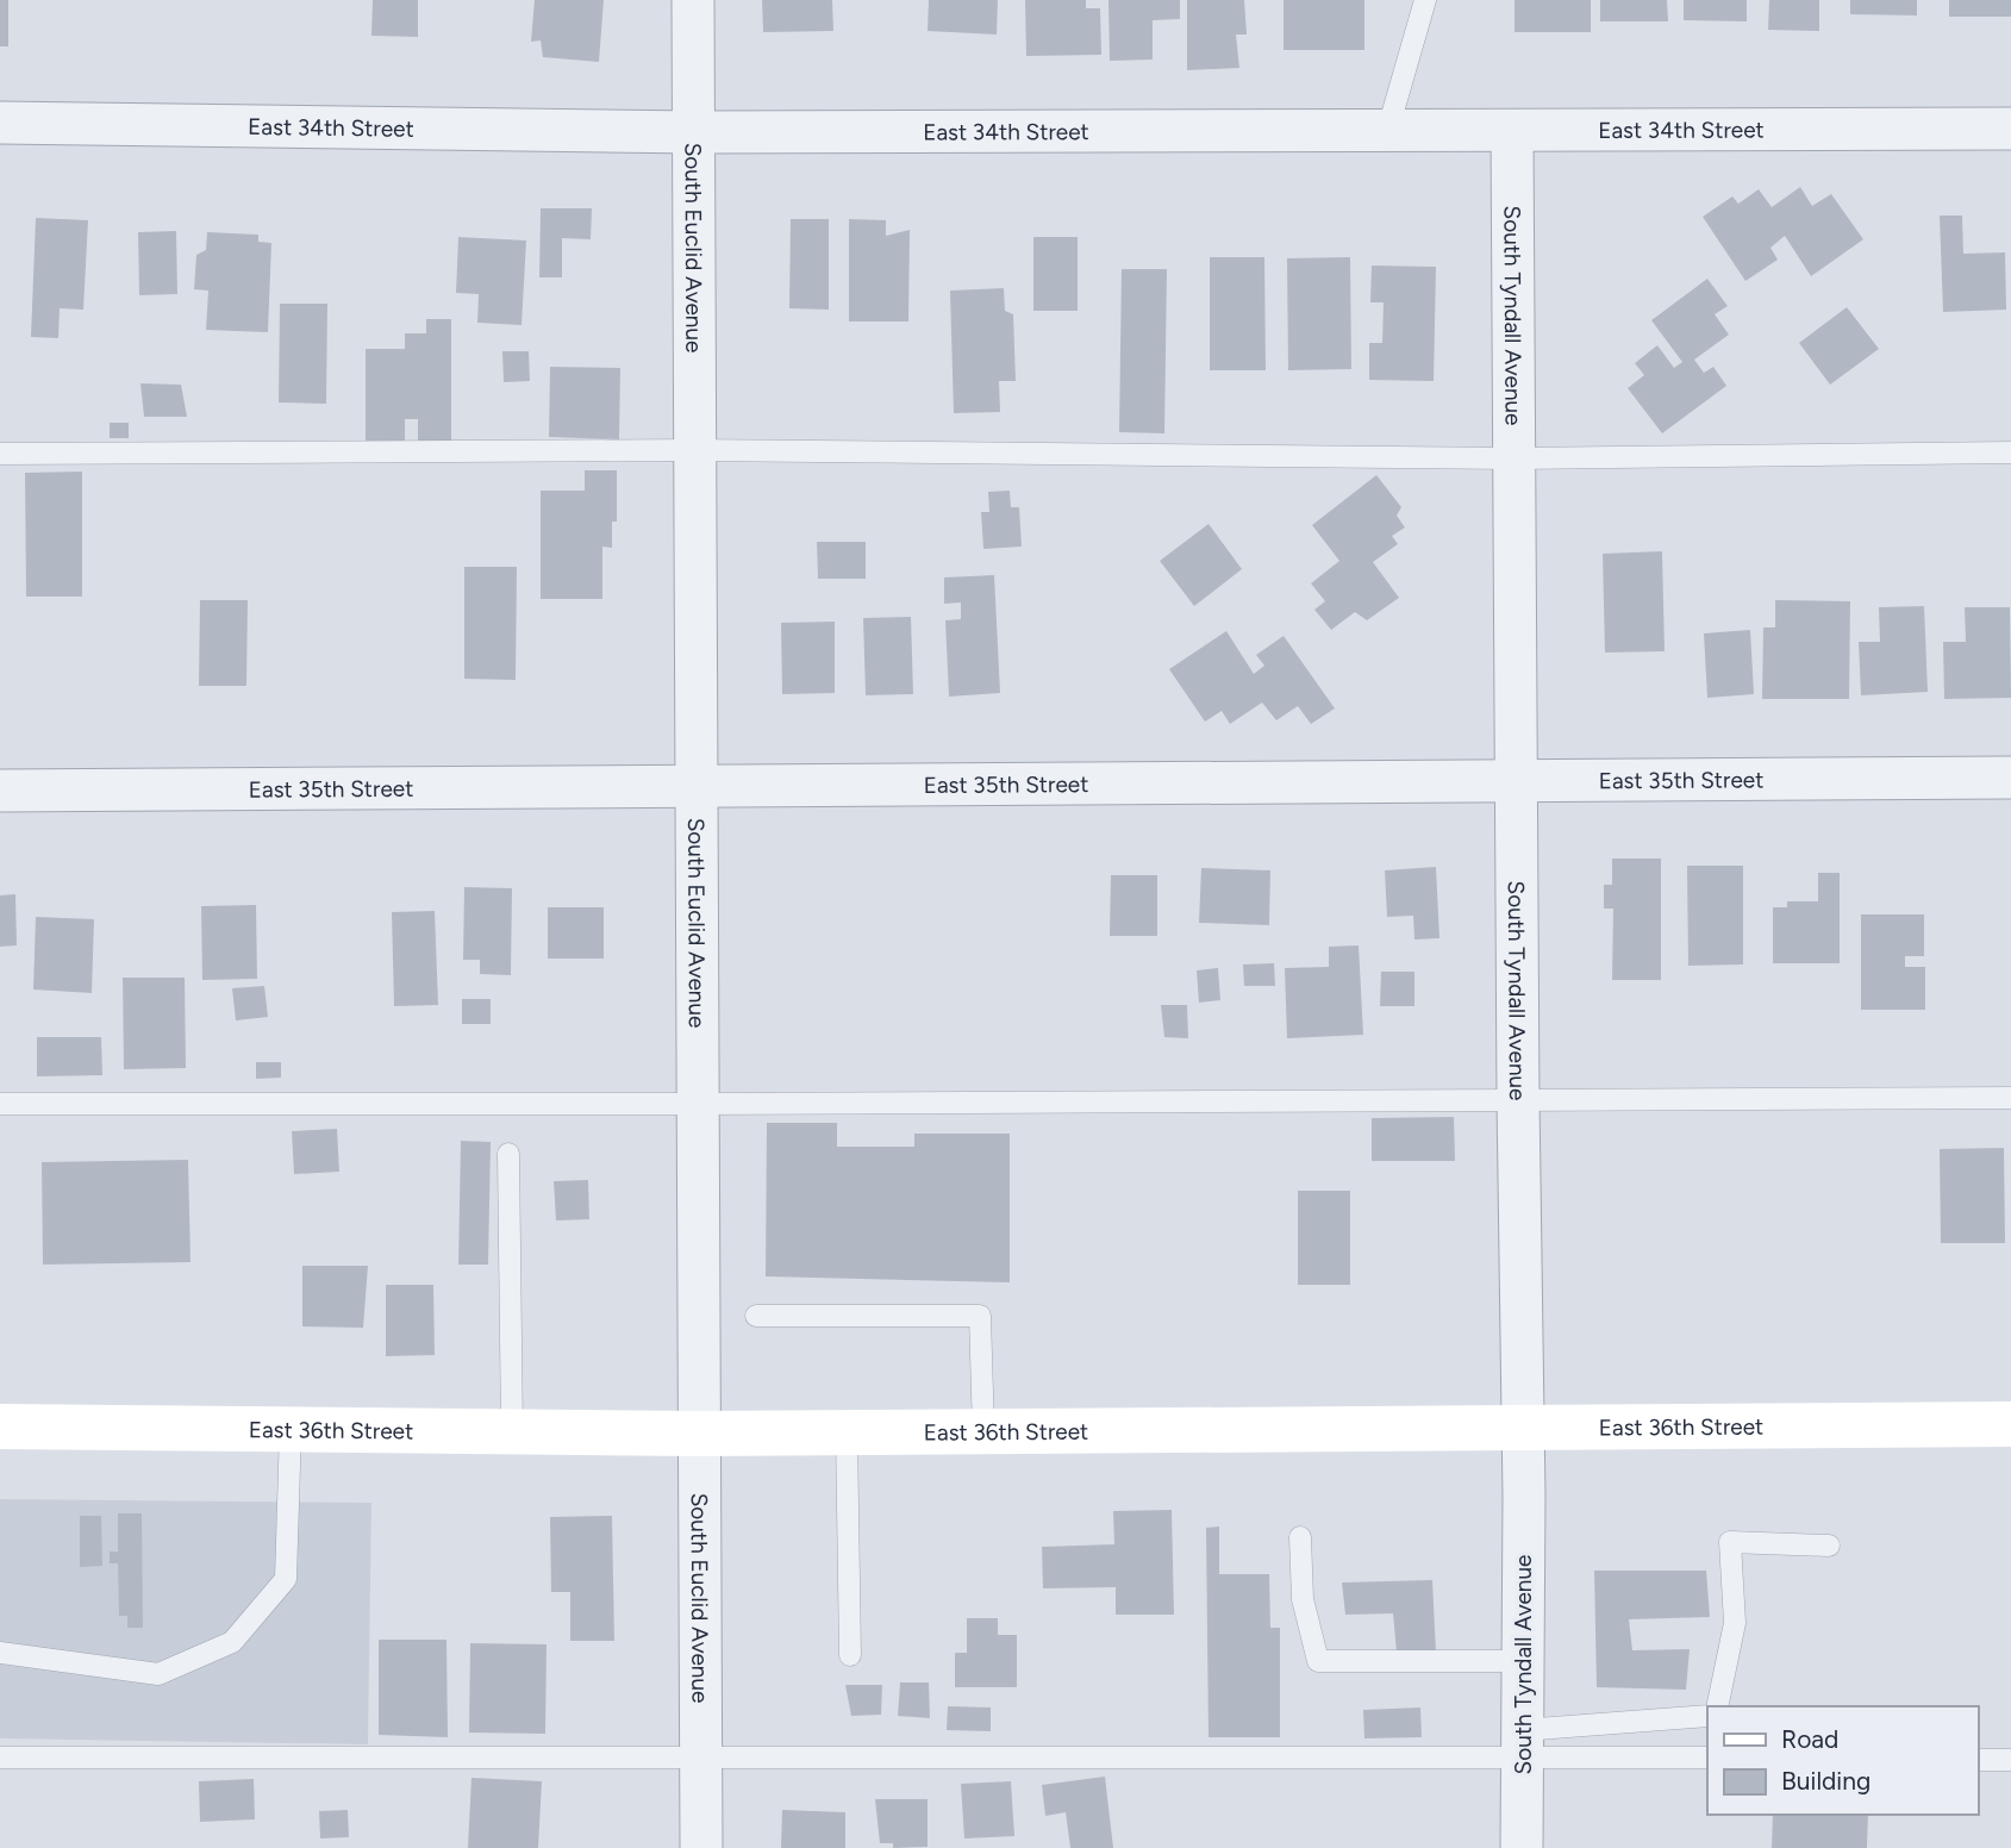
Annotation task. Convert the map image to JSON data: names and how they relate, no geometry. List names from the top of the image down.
{
  "streets": {
    "main road": ["East 36th Street"],
    "street": [
      "East 34th Street",
      "South Euclid Avenue",
      "South Tyndall Avenue",
      "East 35th Street"
    ]
  },
  "crossings": [
    ["East 34th Street", "South Euclid Avenue"],
    ["East 34th Street", "South Tyndall Avenue"],
    ["South Euclid Avenue", "East 35th Street"],
    ["South Euclid Avenue", "East 36th Street"],
    ["South Tyndall Avenue", "East 35th Street"],
    ["South Tyndall Avenue", "East 36th Street"]
  ],
  "legend": ["Road", "Building"]
}
